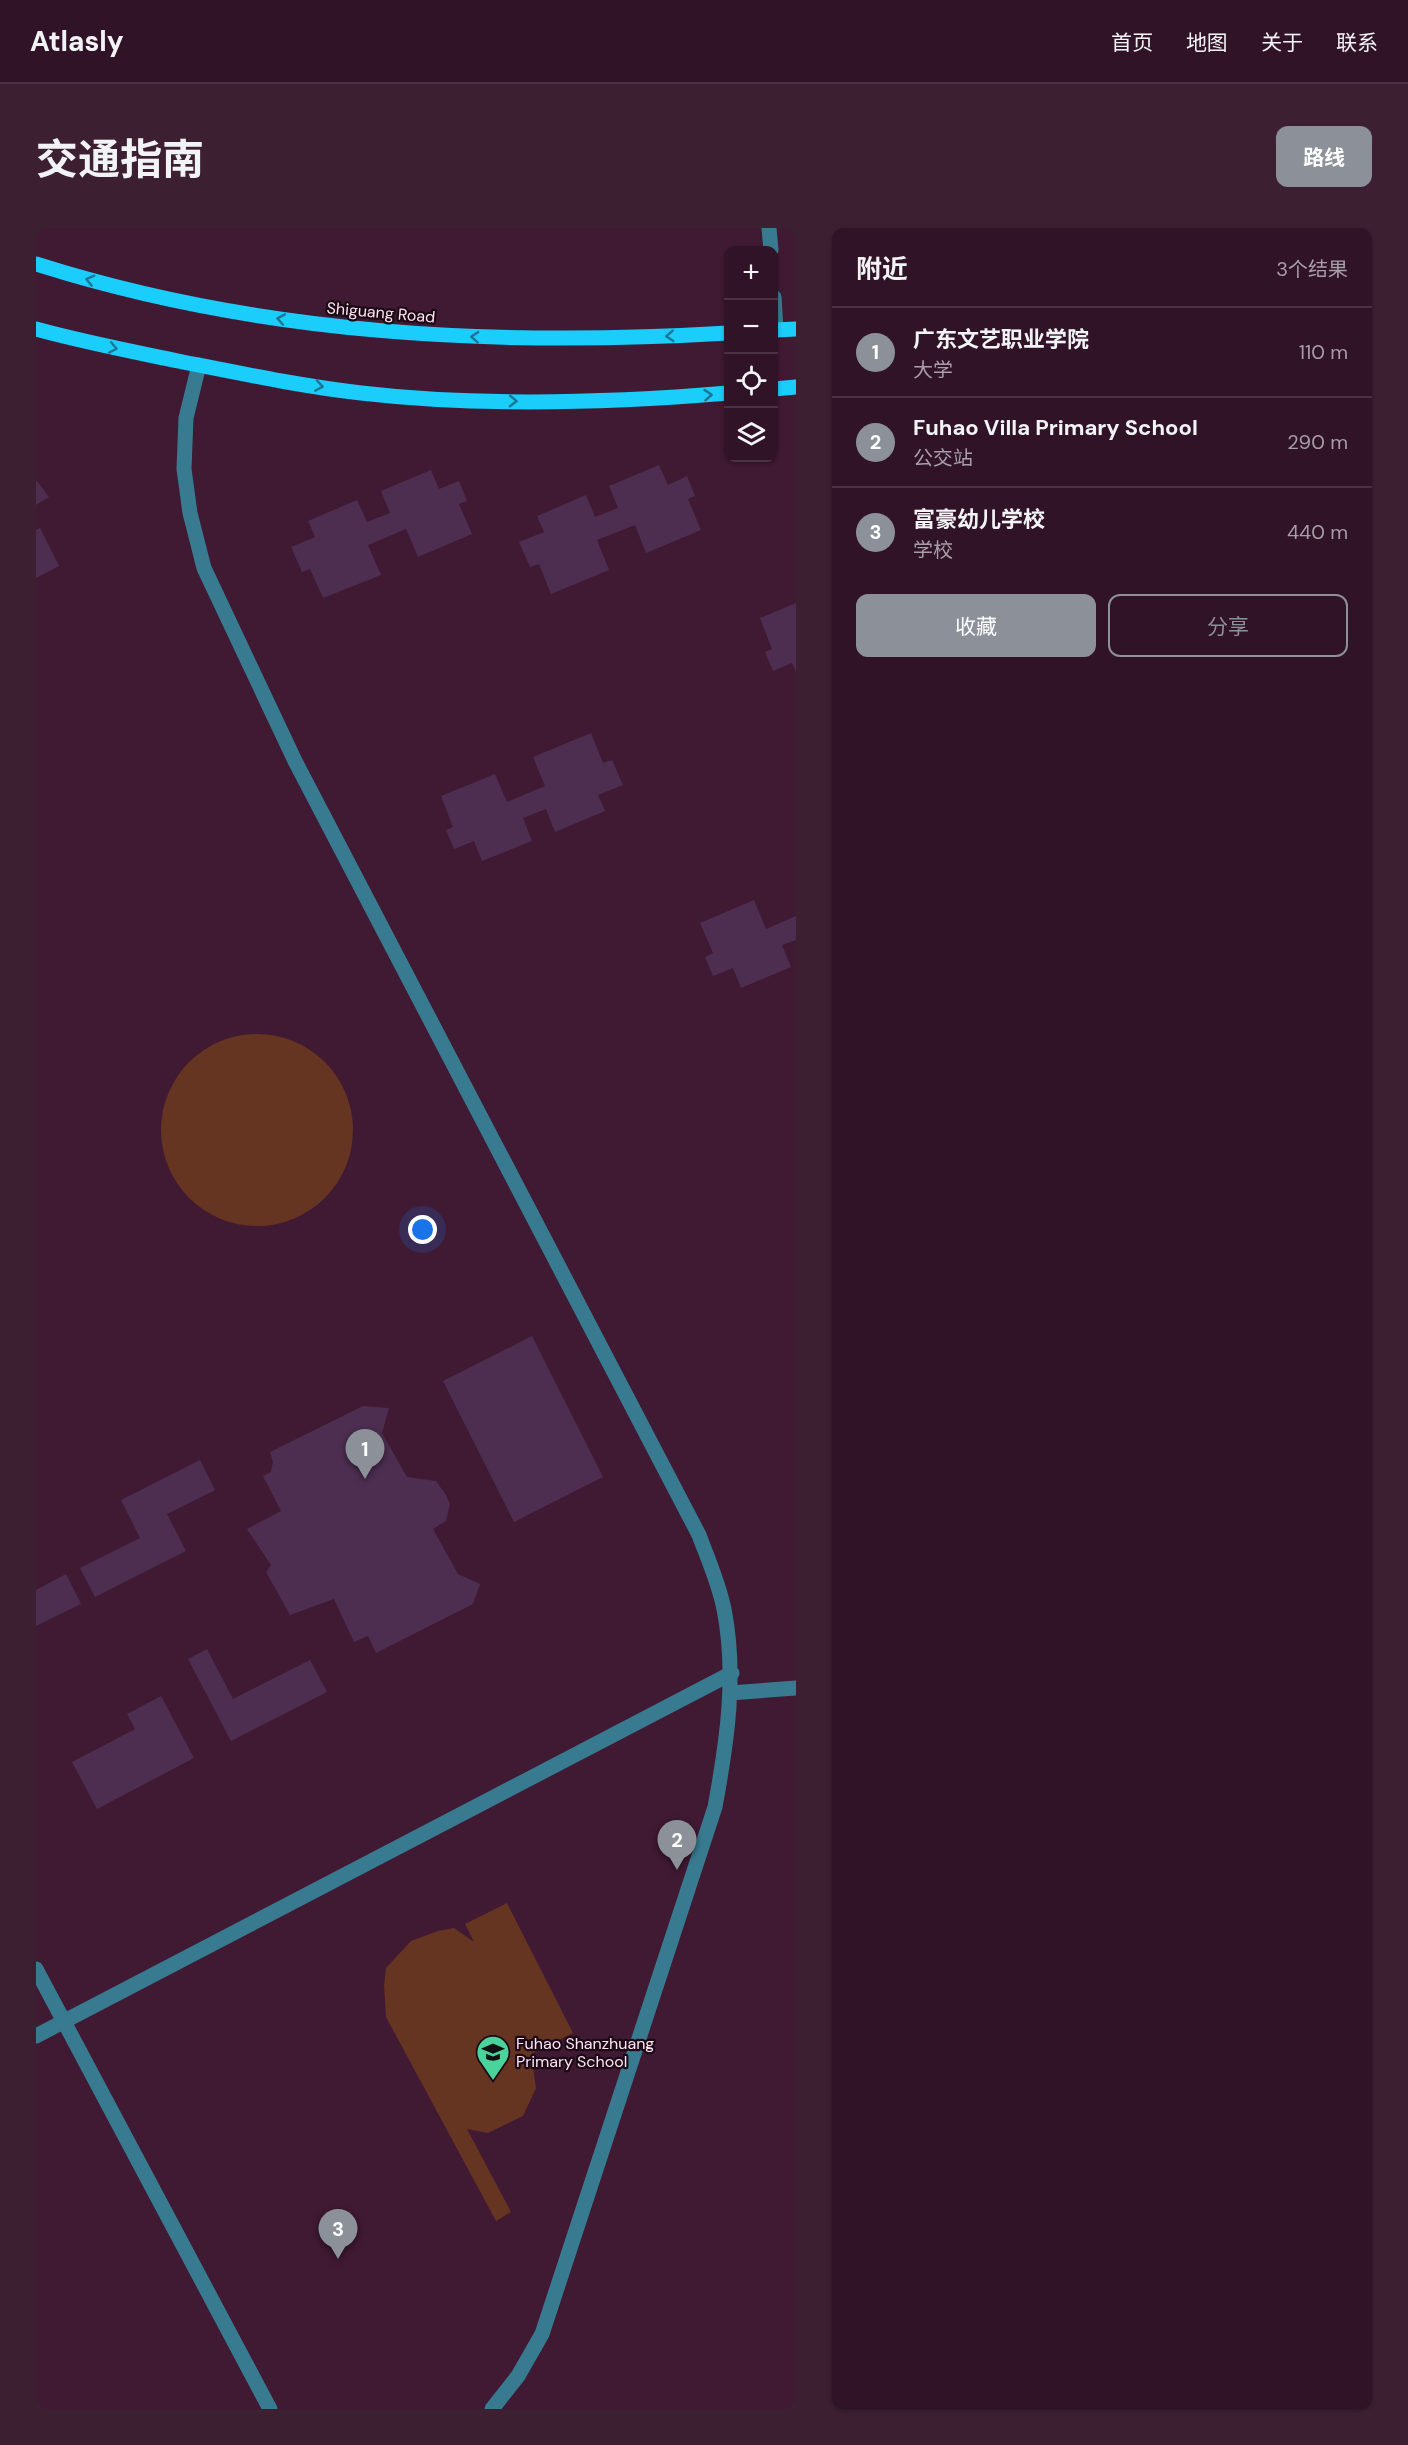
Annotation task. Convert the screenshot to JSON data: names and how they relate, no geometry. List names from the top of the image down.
{
  "streets": {
    "main road": ["Shiguang Road"]
  },
  "places": {
    "school or university": ["Fuhao Shanzhuang Primary School"]
  },
  "page": {
    "header": "Atlasly",
    "nav": [
      "首页",
      "地图",
      "关于",
      "联系"
    ],
    "title": "交通指南",
    "buttons": [
      "路线",
      ["收藏", "分享"]
    ],
    "heading": ["附近", "3个结果"],
    "map_buttons": ["+", "−"],
    "list": [
      {
        "mark": "1",
        "name": "广东文艺职业学院",
        "note": "大学",
        "value": "110 m"
      },
      {
        "mark": "2",
        "name": "Fuhao Villa Primary School",
        "note": "公交站",
        "value": "290 m"
      },
      {
        "mark": "3",
        "name": "富豪幼儿学校",
        "note": "学校",
        "value": "440 m"
      }
    ],
    "pins": ["1", "2", "3"]
  }
}
